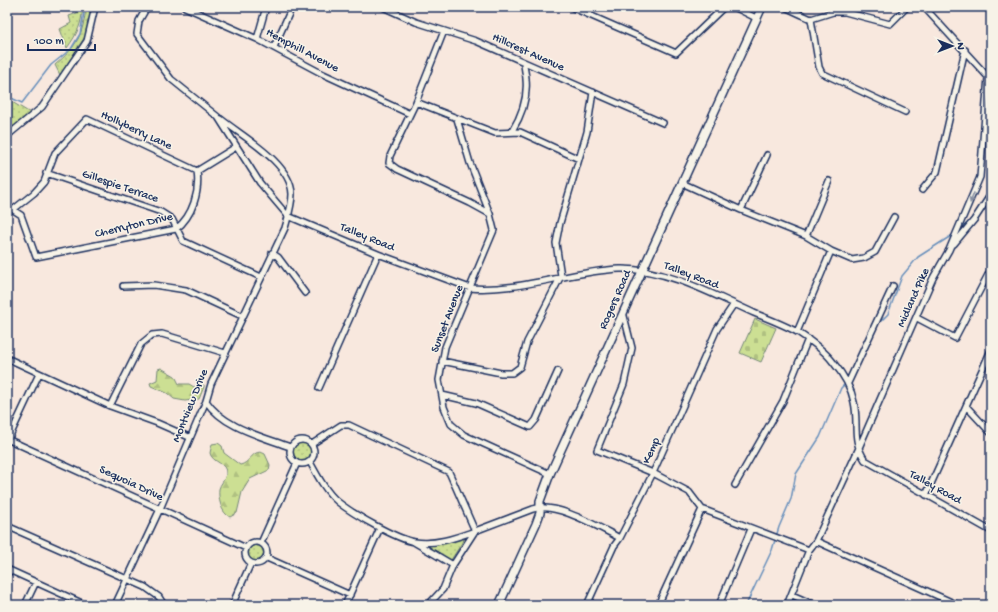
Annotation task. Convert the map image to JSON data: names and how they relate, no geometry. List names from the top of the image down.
{
  "streets": {
    "street": [
      "Hemphill Avenue",
      "Hillcrest Avenue",
      "Hollyberry Lane",
      "Gillespie Terrace",
      "Cherryton Drive",
      "Talley Road",
      "Midland Pike",
      "Rogers Road",
      "Sunset Avenue",
      "Montview Drive",
      "Kemp",
      "Sequoia Drive"
    ]
  },
  "crossings": [
    ["Hollyberry Lane", "Gillespie Terrace"],
    ["Hollyberry Lane", "Cherryton Drive"],
    ["Gillespie Terrace", "Cherryton Drive"],
    ["Gillespie Terrace", "Montview Drive"],
    ["Talley Road", "Midland Pike"],
    ["Talley Road", "Rogers Road"],
    ["Talley Road", "Sunset Avenue"],
    ["Talley Road", "Montview Drive"],
    ["Talley Road", "Kemp"],
    ["Rogers Road", "Sunset Avenue"],
    ["Montview Drive", "Sequoia Drive"]
  ],
  "scale_bar": "100 m",
  "north": "right"
}
